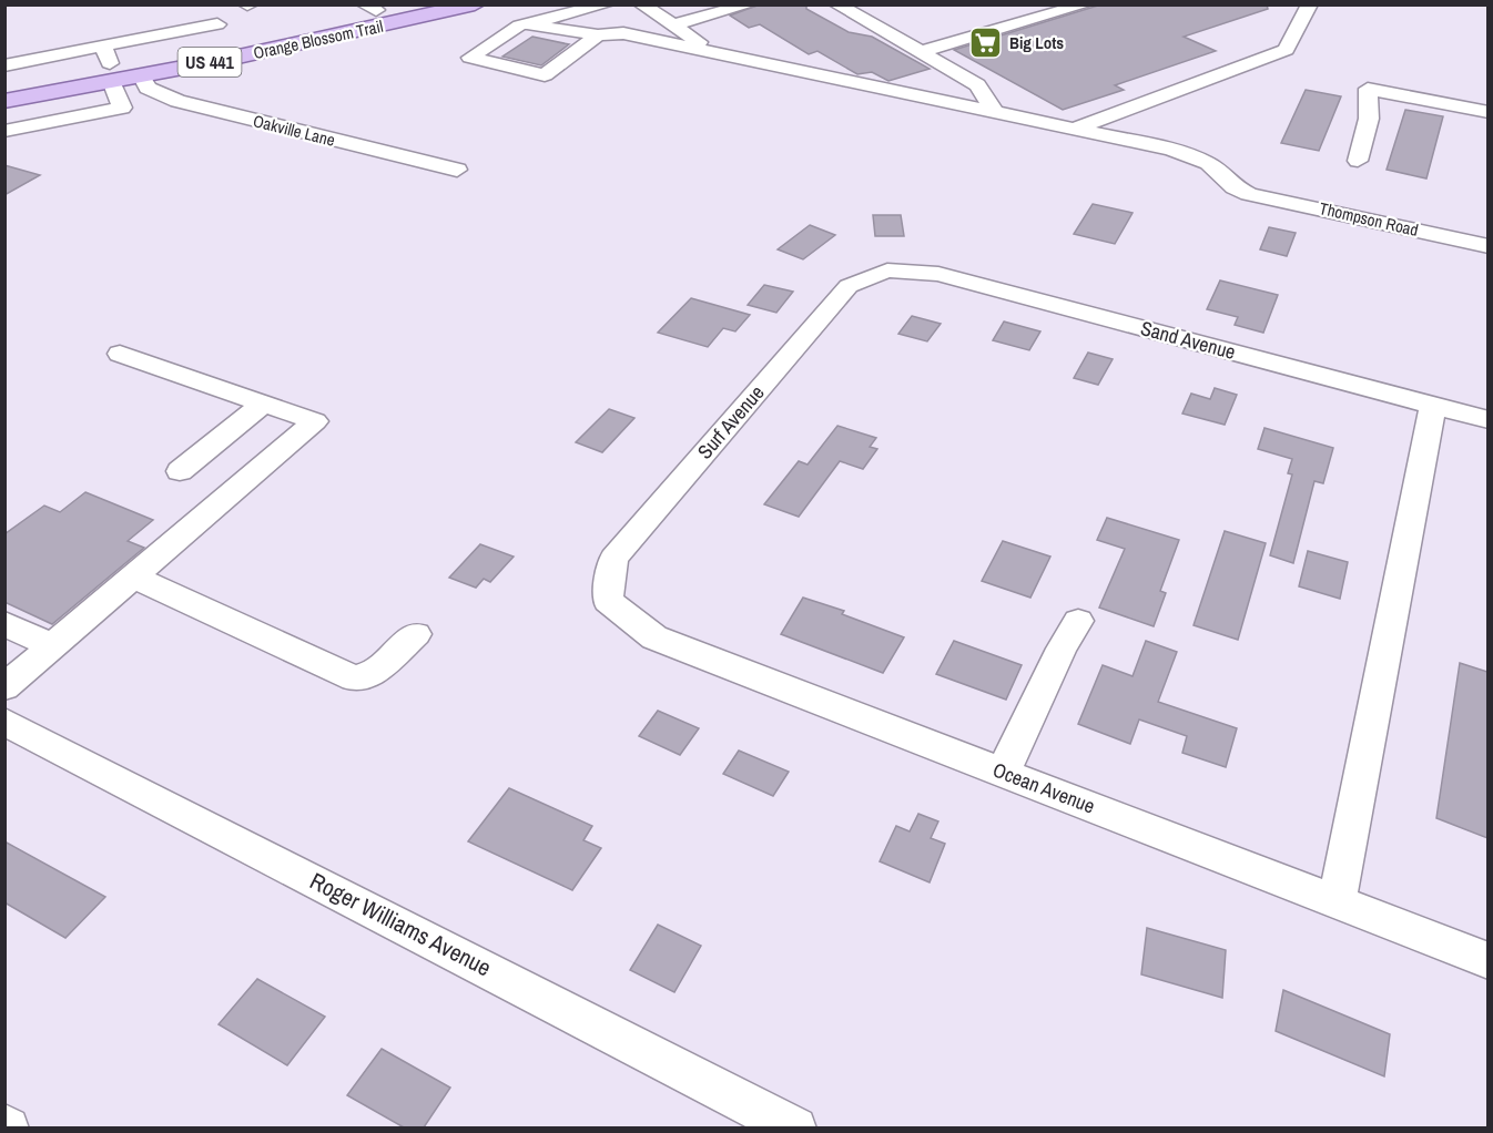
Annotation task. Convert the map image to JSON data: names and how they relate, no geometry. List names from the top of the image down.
{
  "streets": {
    "main road": ["Orange Blossom Trail", "US 441"],
    "street": [
      "Oakville Lane",
      "Thompson Road",
      "Sand Avenue",
      "Surf Avenue",
      "Ocean Avenue",
      "Roger Williams Avenue"
    ]
  },
  "crossings": [
    ["Orange Blossom Trail", "Oakville Lane"],
    ["Sand Avenue", "Surf Avenue"],
    ["Surf Avenue", "Ocean Avenue"]
  ],
  "places": {
    "supermarket": ["Big Lots"]
  }
}
